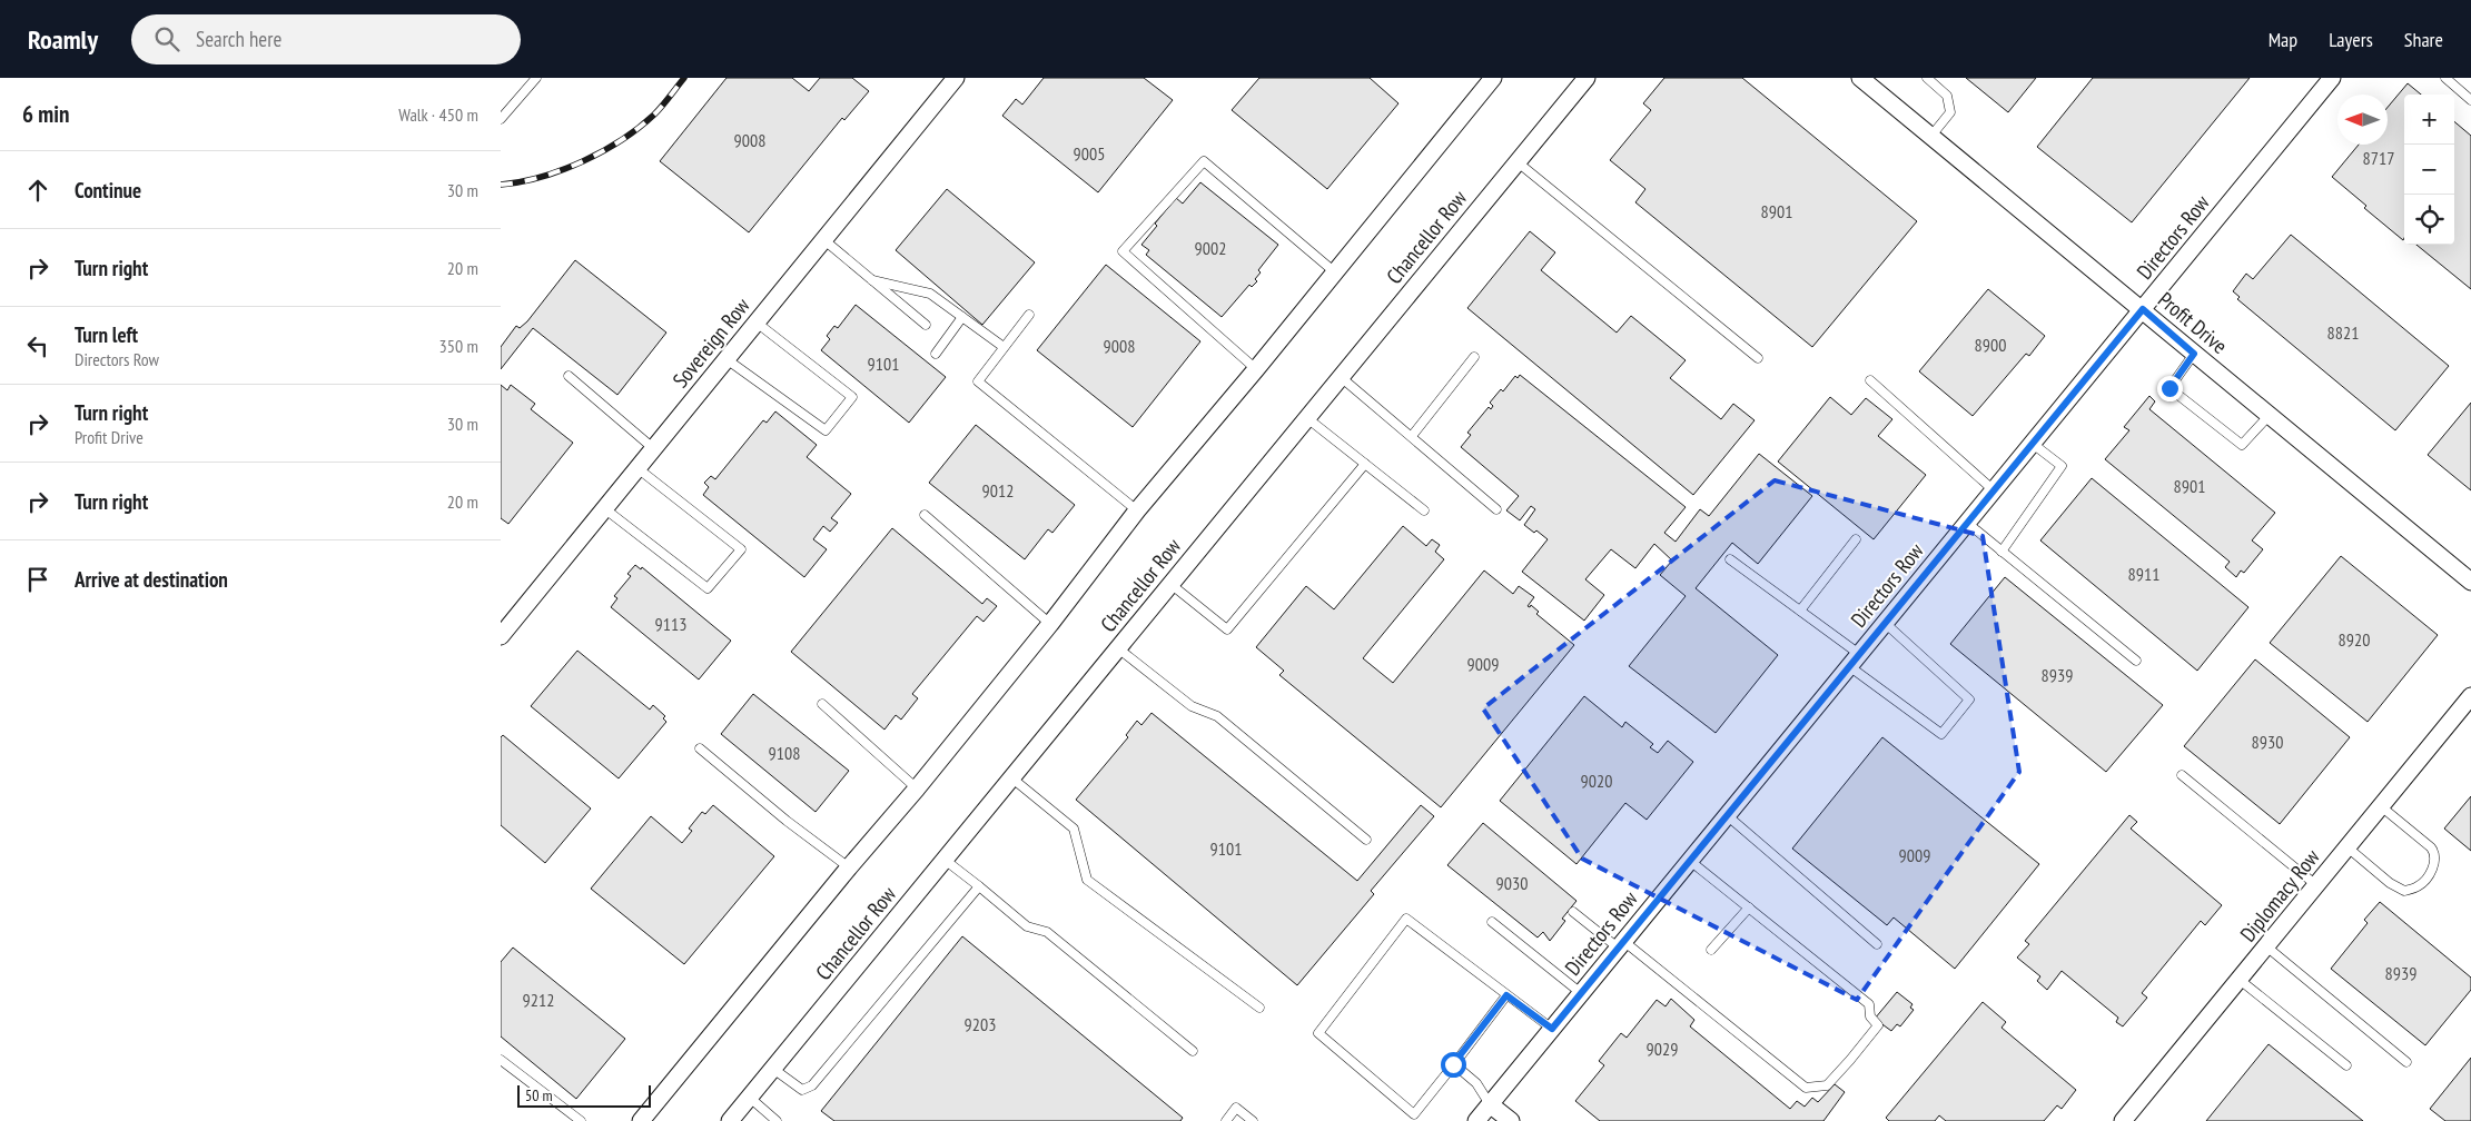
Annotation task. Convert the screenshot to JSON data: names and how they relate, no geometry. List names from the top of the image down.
{
  "streets": {
    "street": [
      "Chancellor Row",
      "Directors Row",
      "Profit Drive",
      "Sovereign Row",
      "Diplomacy Row"
    ]
  },
  "crossings": [
    ["Directors Row", "Profit Drive"]
  ],
  "house_numbers": [
    "9008",
    "9005",
    "8717",
    "8901",
    "9002",
    "8821",
    "8900",
    "9008",
    "9101",
    "8901",
    "9012",
    "8911",
    "9113",
    "8920",
    "9009",
    "8939",
    "8930",
    "9108",
    "9020",
    "9101",
    "9009",
    "9030",
    "8939",
    "9212",
    "9203",
    "9029"
  ],
  "scale_bar": "50 m",
  "north": "left",
  "page": {
    "header": "Roamly",
    "search": "Search here",
    "nav": ["Map", "Layers", "Share"],
    "heading": ["6 min", "Walk · 450 m"],
    "map_buttons": ["+", "−"],
    "list": [
      ["Continue", "30 m"],
      ["Turn right", "20 m"],
      ["Turn left", "Directors Row", "350 m"],
      ["Turn right", "Profit Drive", "30 m"],
      ["Turn right", "20 m"],
      "Arrive at destination"
    ],
    "scale": "50 m"
  }
}
